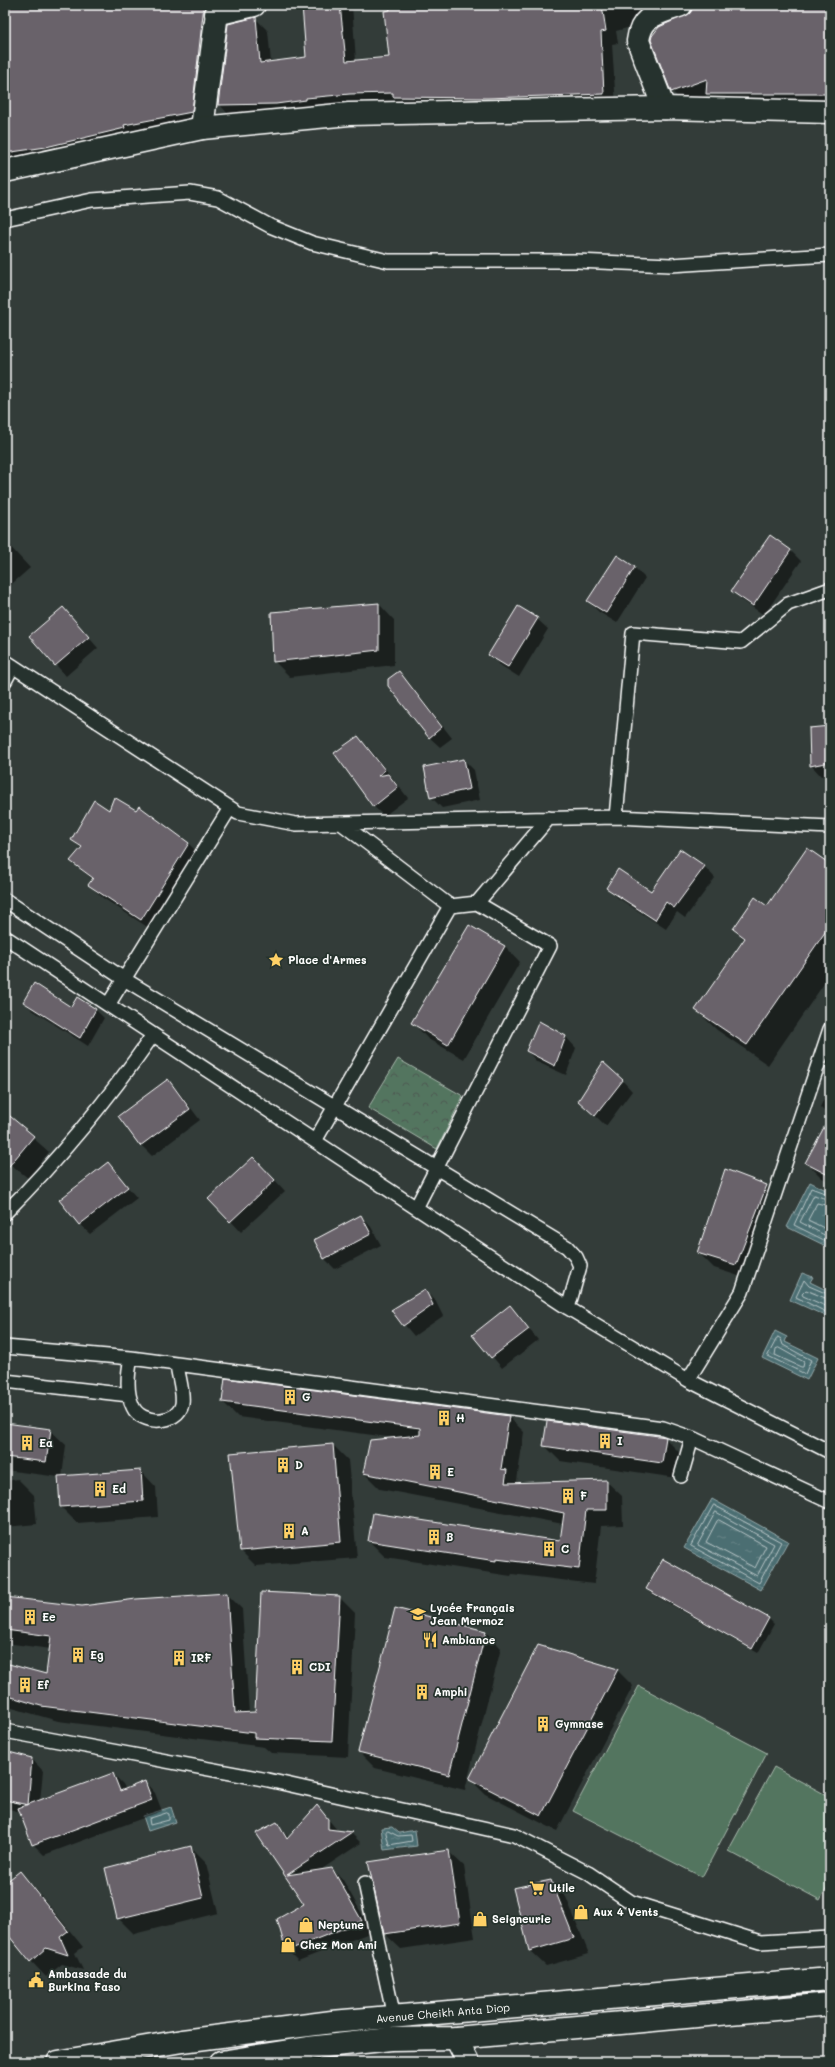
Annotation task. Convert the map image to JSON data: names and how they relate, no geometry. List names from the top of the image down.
{
  "streets": {
    "street": ["Avenue Cheikh Anta Diop"]
  },
  "places": {
    "place": ["Place d'Armes"],
    "building": [
      "G",
      "H",
      "I",
      "Ea",
      "D",
      "E",
      "Ed",
      "F",
      "A",
      "B",
      "C",
      "Ee",
      "Eg",
      "IRF",
      "CDI",
      "Ef",
      "Amphi",
      "Gymnase"
    ],
    "school or university": ["Lycée Français Jean Mermoz"],
    "restaurant": ["Ambiance"],
    "supermarket": ["Utile"],
    "shop": [
      "Aux 4 Vents",
      "Seigneurie",
      "Neptune",
      "Chez Mon Ami"
    ],
    "public building": ["Ambassade du Burkina Faso"]
  }
}
